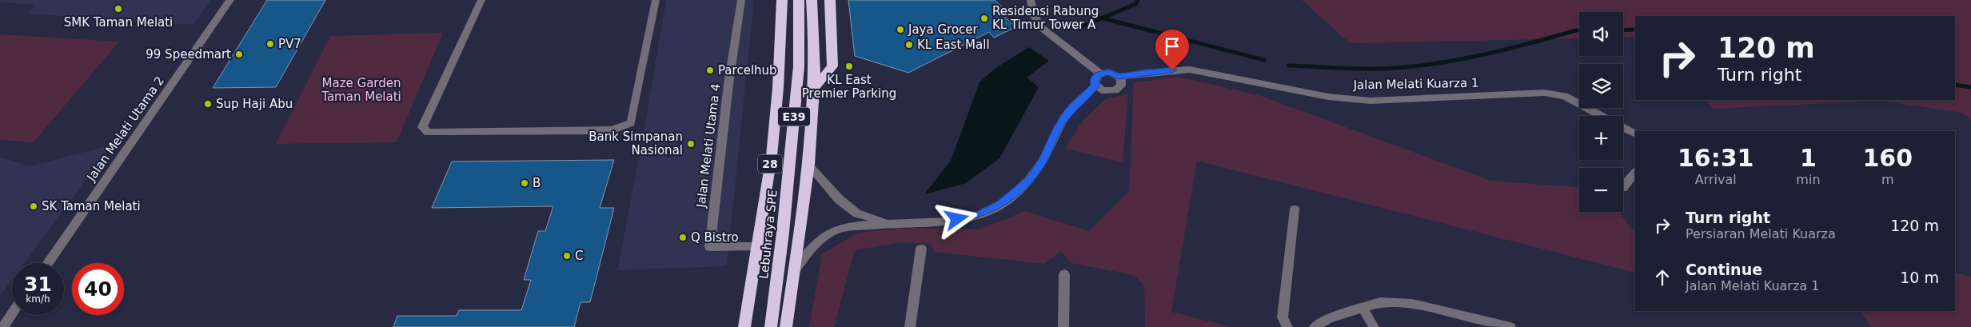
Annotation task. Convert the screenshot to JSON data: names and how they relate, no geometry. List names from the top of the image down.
{
  "streets": {
    "highway": ["E39", "28", "Lebuhraya SPE"],
    "street": ["Jalan Melati Kuarza 1", "Jalan Melati Utama 2", "Jalan Melati Utama 4"]
  },
  "crossings": [
    ["Jalan Melati Utama 4", "28"]
  ],
  "parks": ["Maze Garden Taman Melati"],
  "places": [
    "SMK Taman Melati",
    "Residensi Rabung KL Timur Tower A",
    "Jaya Grocer",
    "PV7",
    "KL East Mall",
    "99 Speedmart",
    "KL East Premier Parking",
    "Parcelhub",
    "Sup Haji Abu",
    "Bank Simpanan Nasional",
    "B",
    "SK Taman Melati",
    "Q Bistro",
    "C"
  ],
  "page": {
    "map_buttons": ["+", "−"],
    "turn": ["120 m", "Turn right"],
    "eta": [
      "16:31",
      "Arrival",
      "1",
      "min",
      "160",
      "m"
    ],
    "list": [
      {
        "name": "Turn right",
        "note": "Persiaran Melati Kuarza",
        "value": "120 m"
      },
      {
        "name": "Continue",
        "note": "Jalan Melati Kuarza 1",
        "value": "10 m"
      }
    ],
    "speed": "31 km/h",
    "limit": "40"
  }
}
